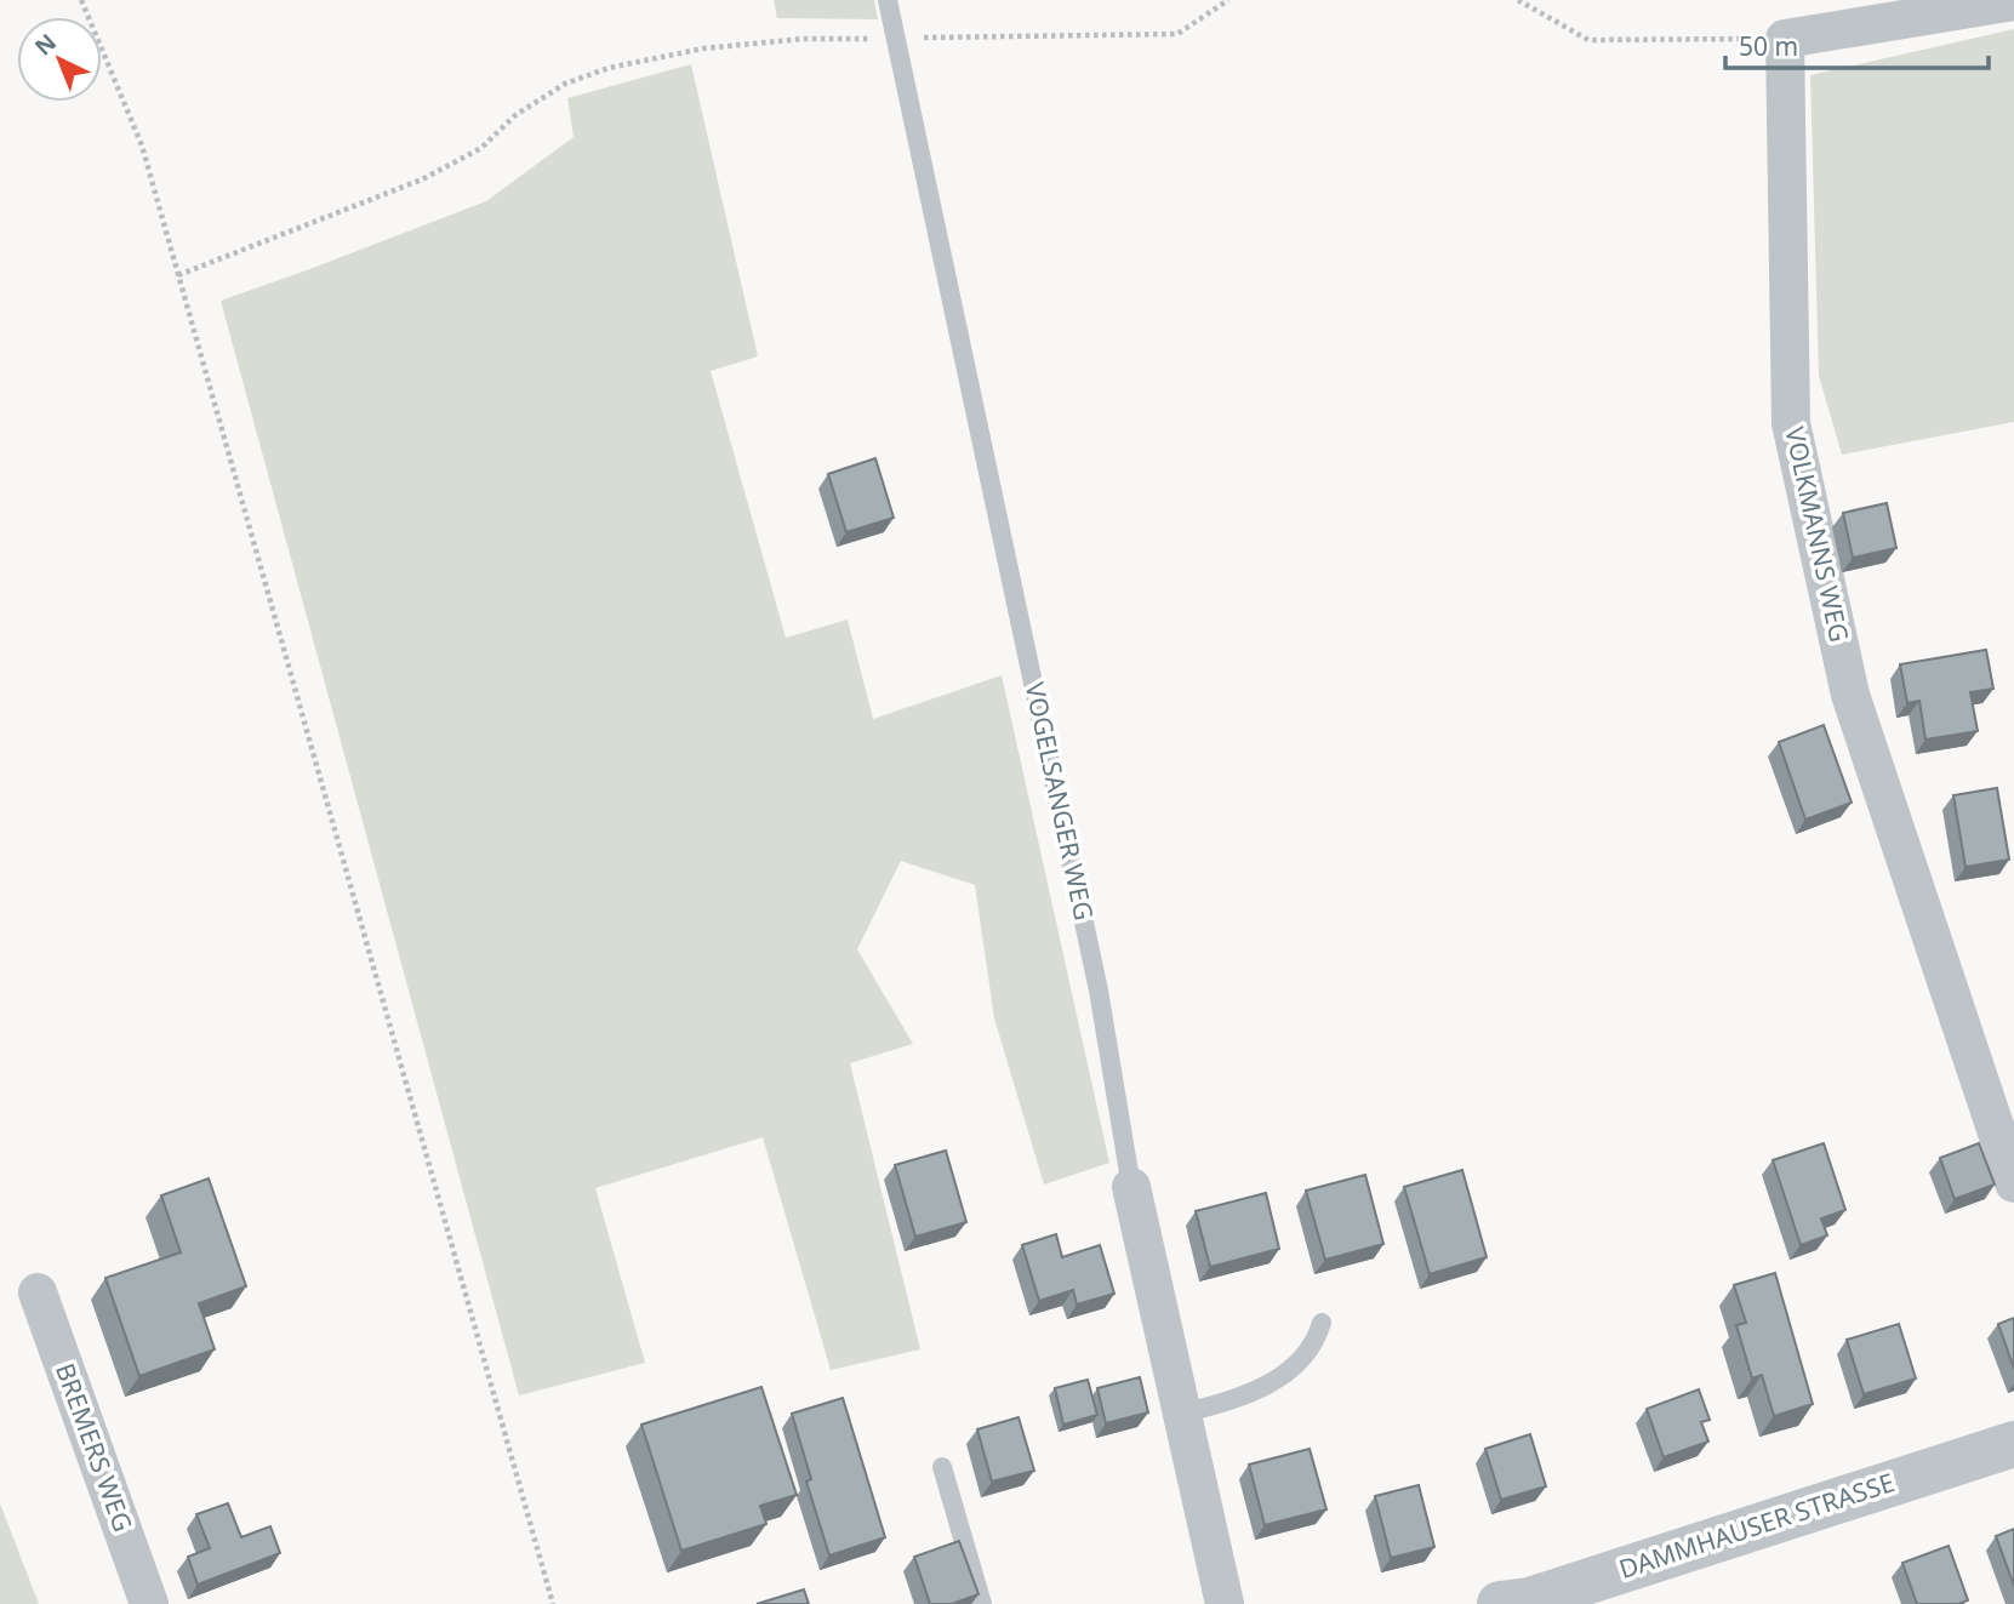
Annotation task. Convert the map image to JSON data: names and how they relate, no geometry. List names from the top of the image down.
{
  "streets": {
    "street": [
      "VOLKMANNS WEG",
      "VOGELSANGER WEG",
      "BREMERS WEG",
      "DAMMHAUSER STRASSE"
    ]
  },
  "scale_bar": "50 m",
  "north": "top left"
}
